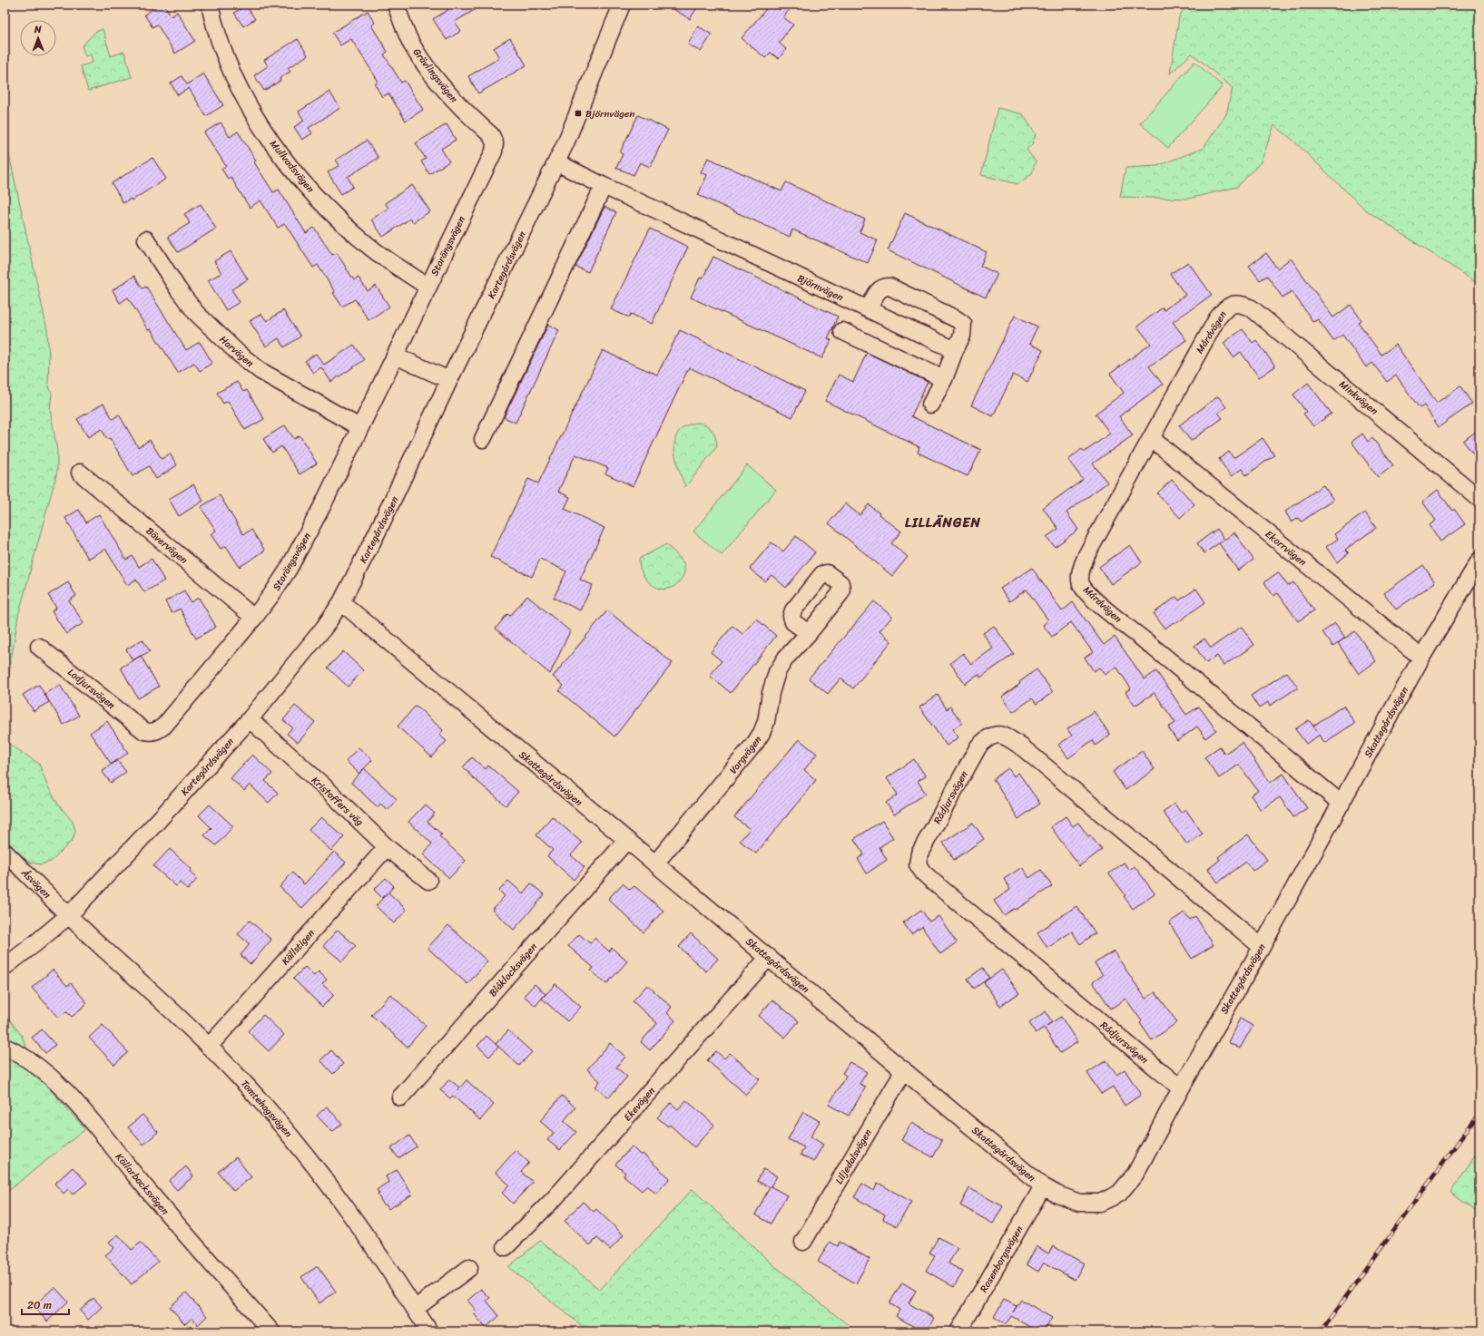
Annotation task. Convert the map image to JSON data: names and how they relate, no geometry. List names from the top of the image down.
{
  "streets": {
    "street": [
      "Grävlingsvägen",
      "Mullvadsvägen",
      "Storängsvägen",
      "Kartegårdsvägen",
      "Björnvägen",
      "Mårdvägen",
      "Harvägen",
      "Minkvägen",
      "Bävervägen",
      "Ekorrvägen",
      "Lodjursvägen",
      "Skattegårdsvägen",
      "Vargvägen",
      "Rådjursvägen",
      "Kristoffers väg",
      "Åsvägen",
      "Källstigen",
      "Blåklocksvägen",
      "Ekevägen",
      "Tomtehagsvägen",
      "Liljedalsvägen",
      "Källarbacksvägen",
      "Rosenborgsvägen"
    ]
  },
  "crossings": [
    ["Grävlingsvägen", "Storängsvägen"],
    ["Mullvadsvägen", "Storängsvägen"],
    ["Storängsvägen", "Harvägen"],
    ["Storängsvägen", "Bävervägen"],
    ["Storängsvägen", "Lodjursvägen"],
    ["Kartegårdsvägen", "Björnvägen"],
    ["Kartegårdsvägen", "Skattegårdsvägen"],
    ["Kartegårdsvägen", "Kristoffers väg"],
    ["Kartegårdsvägen", "Åsvägen"],
    ["Kartegårdsvägen", "Tomtehagsvägen"],
    ["Mårdvägen", "Minkvägen"],
    ["Mårdvägen", "Ekorrvägen"],
    ["Mårdvägen", "Skattegårdsvägen"],
    ["Ekorrvägen", "Skattegårdsvägen"],
    ["Skattegårdsvägen", "Vargvägen"],
    ["Skattegårdsvägen", "Rådjursvägen"],
    ["Skattegårdsvägen", "Blåklocksvägen"],
    ["Skattegårdsvägen", "Ekevägen"],
    ["Skattegårdsvägen", "Liljedalsvägen"],
    ["Skattegårdsvägen", "Rosenborgsvägen"],
    ["Kristoffers väg", "Källstigen"],
    ["Åsvägen", "Tomtehagsvägen"],
    ["Källstigen", "Tomtehagsvägen"]
  ],
  "districts": ["LILLÄNGEN"],
  "places": {
    "transit": ["Björnvägen"]
  },
  "scale_bar": "20 m",
  "north": "top"
}
